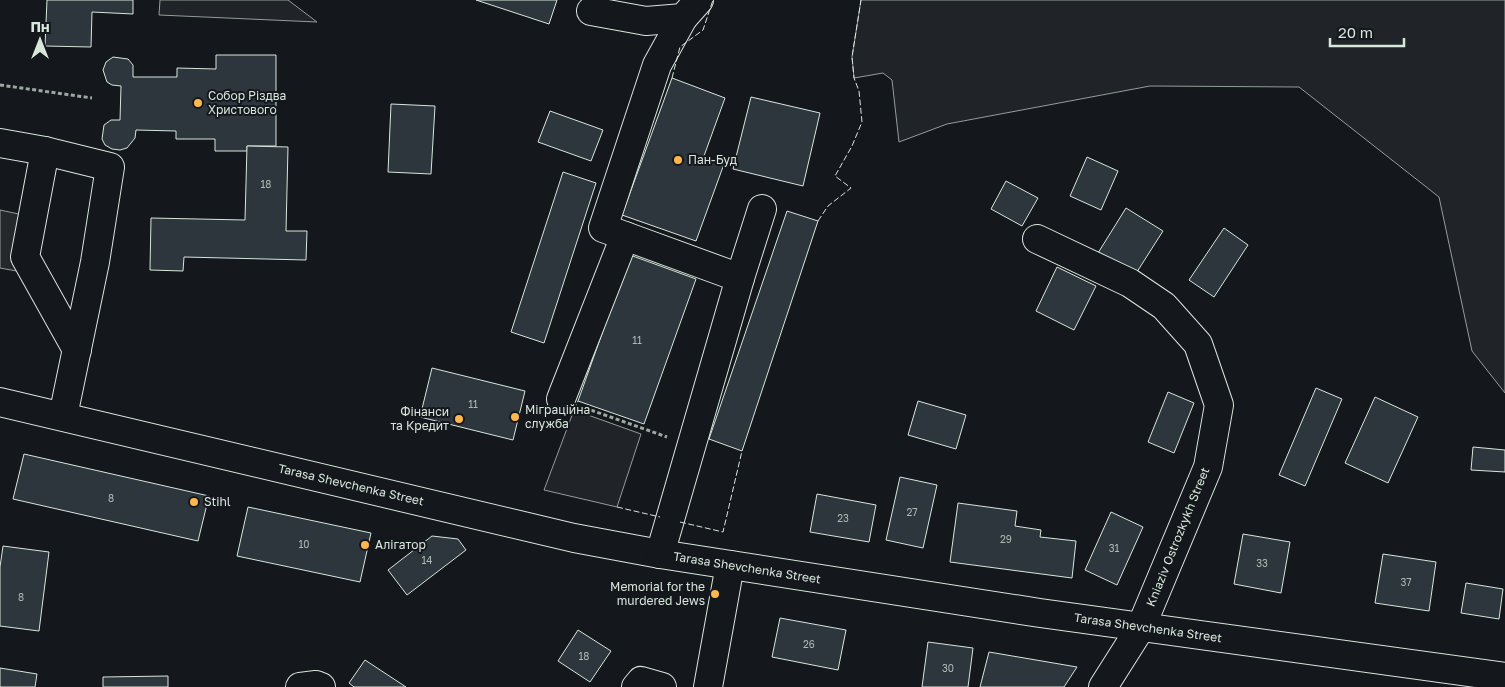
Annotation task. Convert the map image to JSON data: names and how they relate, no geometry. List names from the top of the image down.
{
  "streets": {
    "street": ["Tarasa Shevchenka Street", "Kniaziv Ostrozkykh Street"]
  },
  "crossings": [
    ["Tarasa Shevchenka Street", "Kniaziv Ostrozkykh Street"]
  ],
  "places": [
    "Собор Різдва Христового",
    "Пан-Буд",
    "Міграційна служба",
    "Фінанси та Кредит",
    "Stihl",
    "Алігатор",
    "Memorial for the murdered Jews"
  ],
  "house_numbers": [
    "18",
    "11",
    "11",
    "8",
    "27",
    "23",
    "29",
    "10",
    "31",
    "14",
    "33",
    "37",
    "8",
    "26",
    "18",
    "30"
  ],
  "scale_bar": "20 m",
  "north": "top"
}
